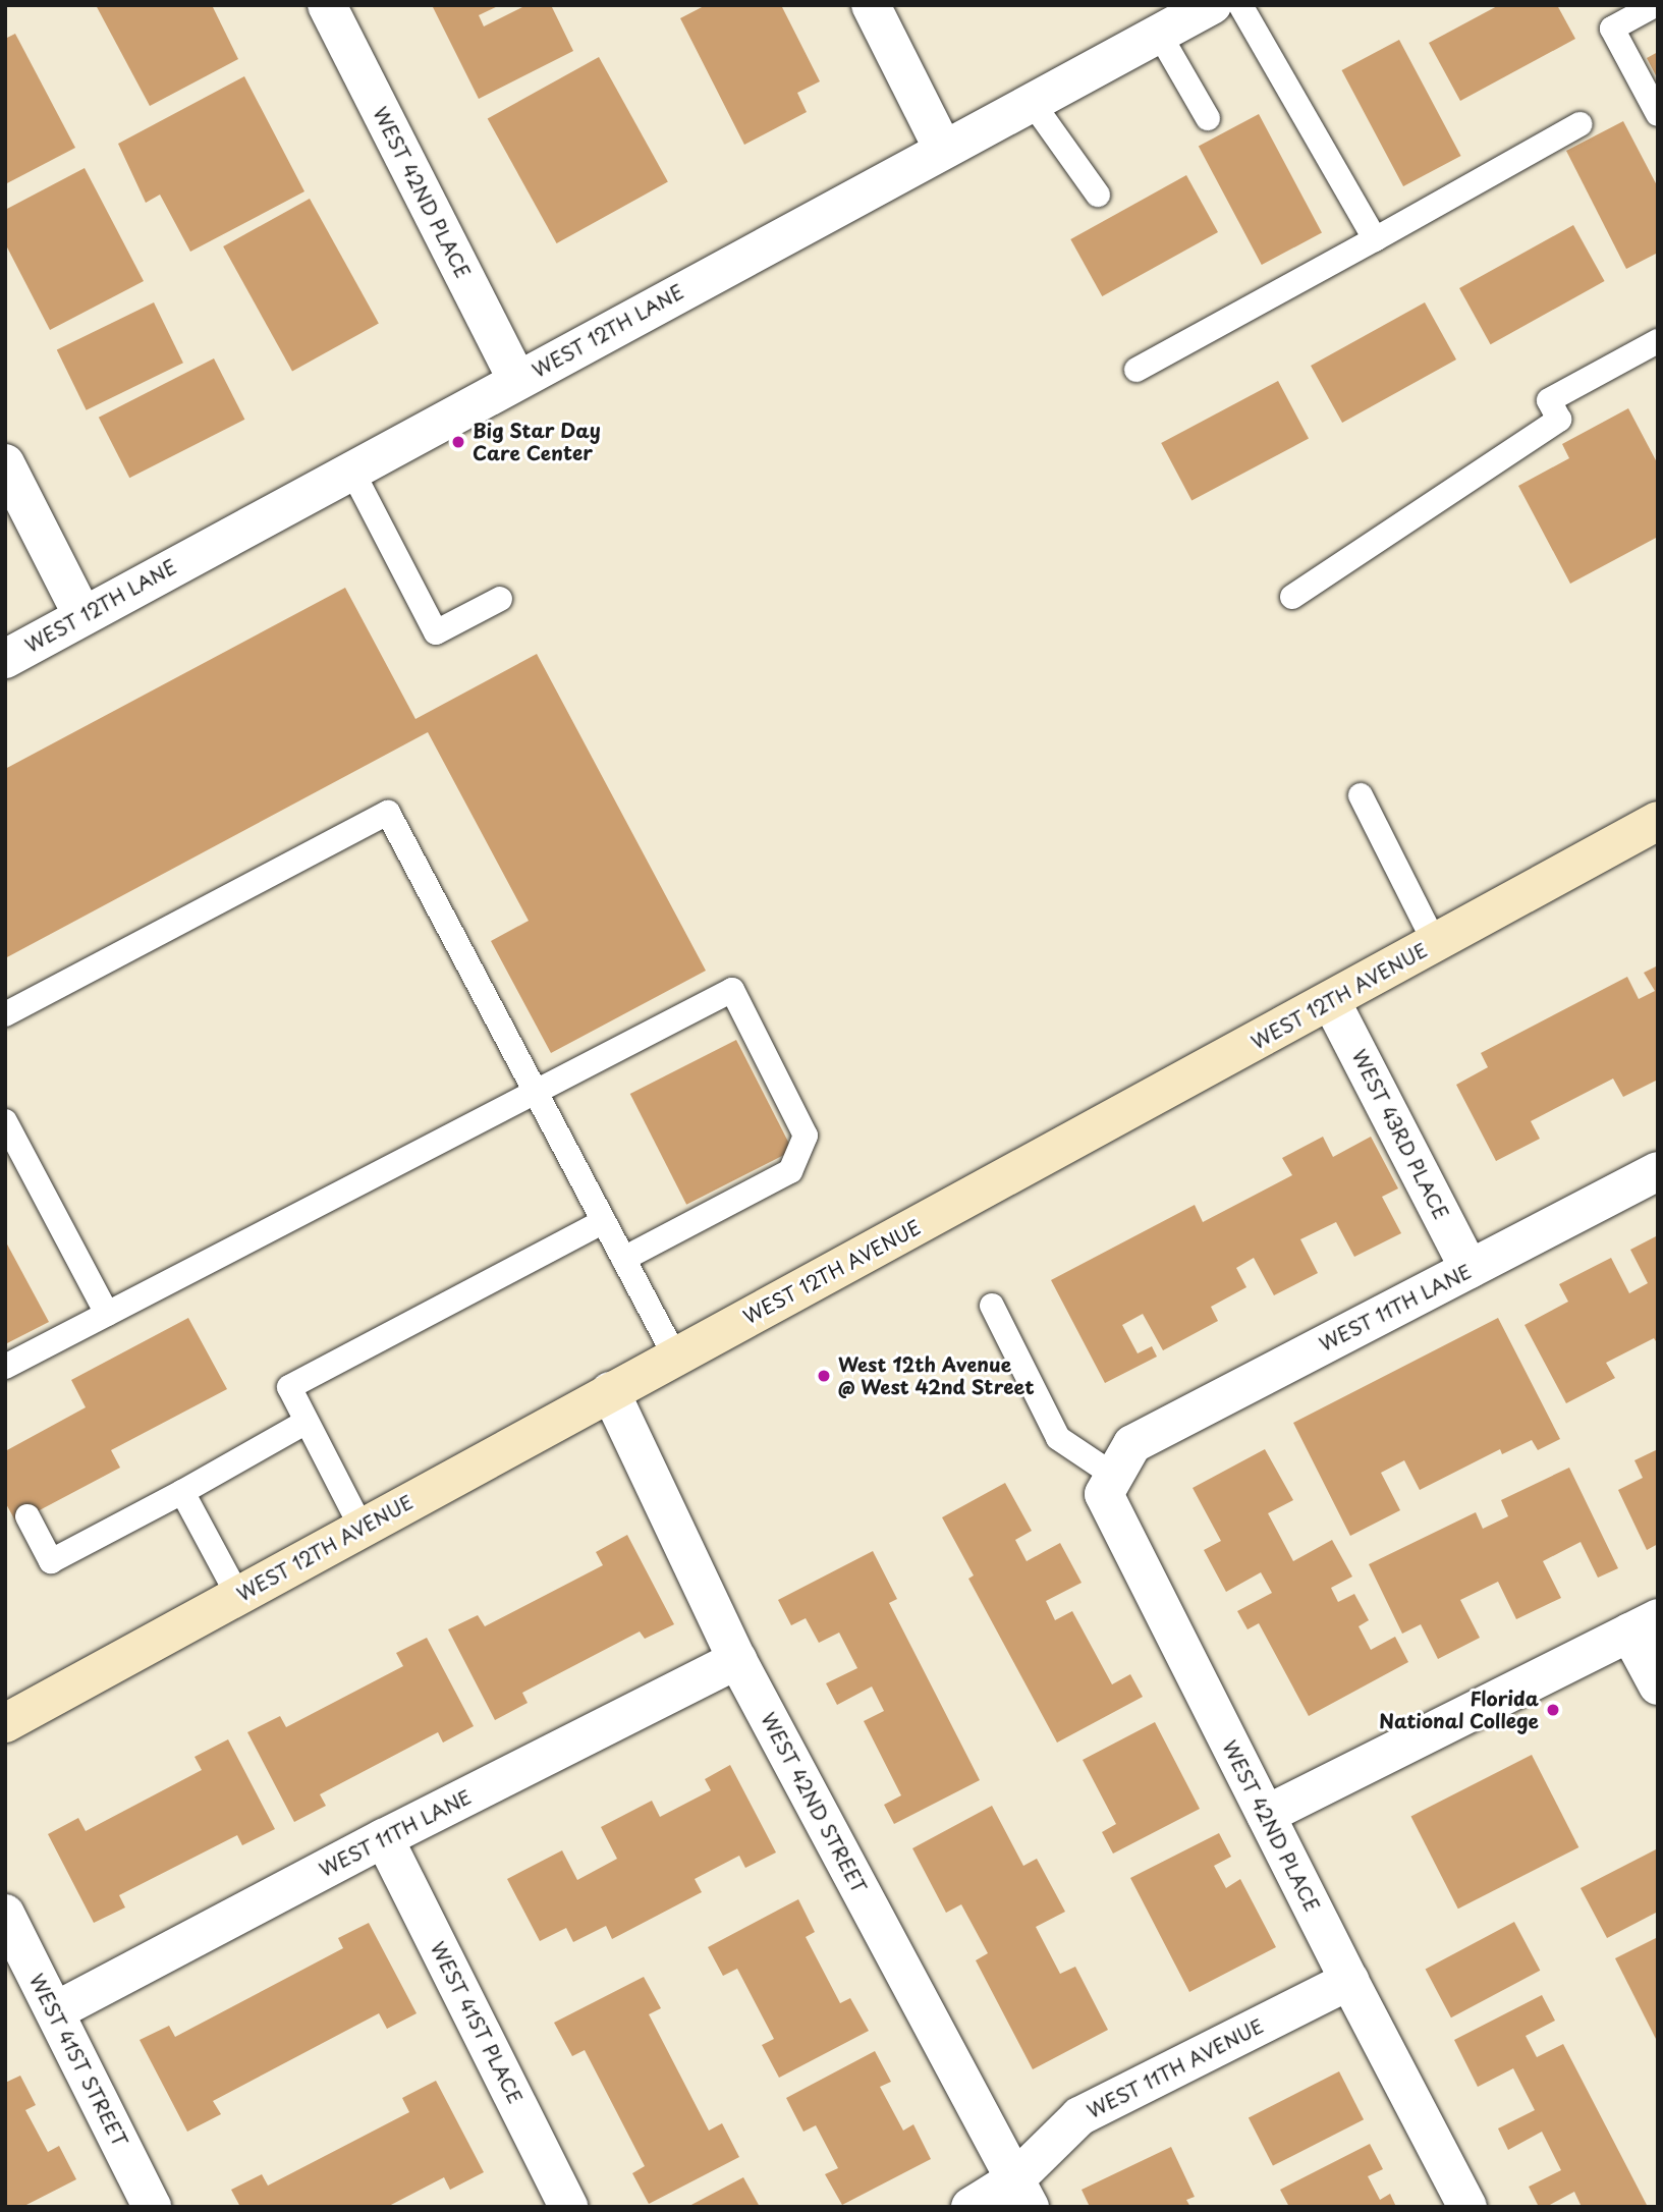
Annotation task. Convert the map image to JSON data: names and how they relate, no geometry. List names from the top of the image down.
{
  "streets": {
    "main road": ["WEST 12TH AVENUE"],
    "street": [
      "WEST 42ND PLACE",
      "WEST 12TH LANE",
      "WEST 43RD PLACE",
      "WEST 11TH LANE",
      "WEST 42ND STREET",
      "WEST 41ST PLACE",
      "WEST 41ST STREET",
      "WEST 11TH AVENUE"
    ]
  },
  "crossings": [
    ["WEST 42ND PLACE", "WEST 12TH LANE"],
    ["WEST 42ND PLACE", "WEST 11TH LANE"],
    ["WEST 42ND PLACE", "WEST 11TH AVENUE"],
    ["WEST 12TH AVENUE", "WEST 43RD PLACE"],
    ["WEST 12TH AVENUE", "WEST 42ND STREET"],
    ["WEST 43RD PLACE", "WEST 11TH LANE"],
    ["WEST 11TH LANE", "WEST 42ND STREET"],
    ["WEST 11TH LANE", "WEST 41ST PLACE"],
    ["WEST 11TH LANE", "WEST 41ST STREET"],
    ["WEST 42ND STREET", "WEST 11TH AVENUE"]
  ],
  "places": ["Big Star Day Care Center", "West 12th Avenue @ West 42nd Street", "Florida National College"]
}
